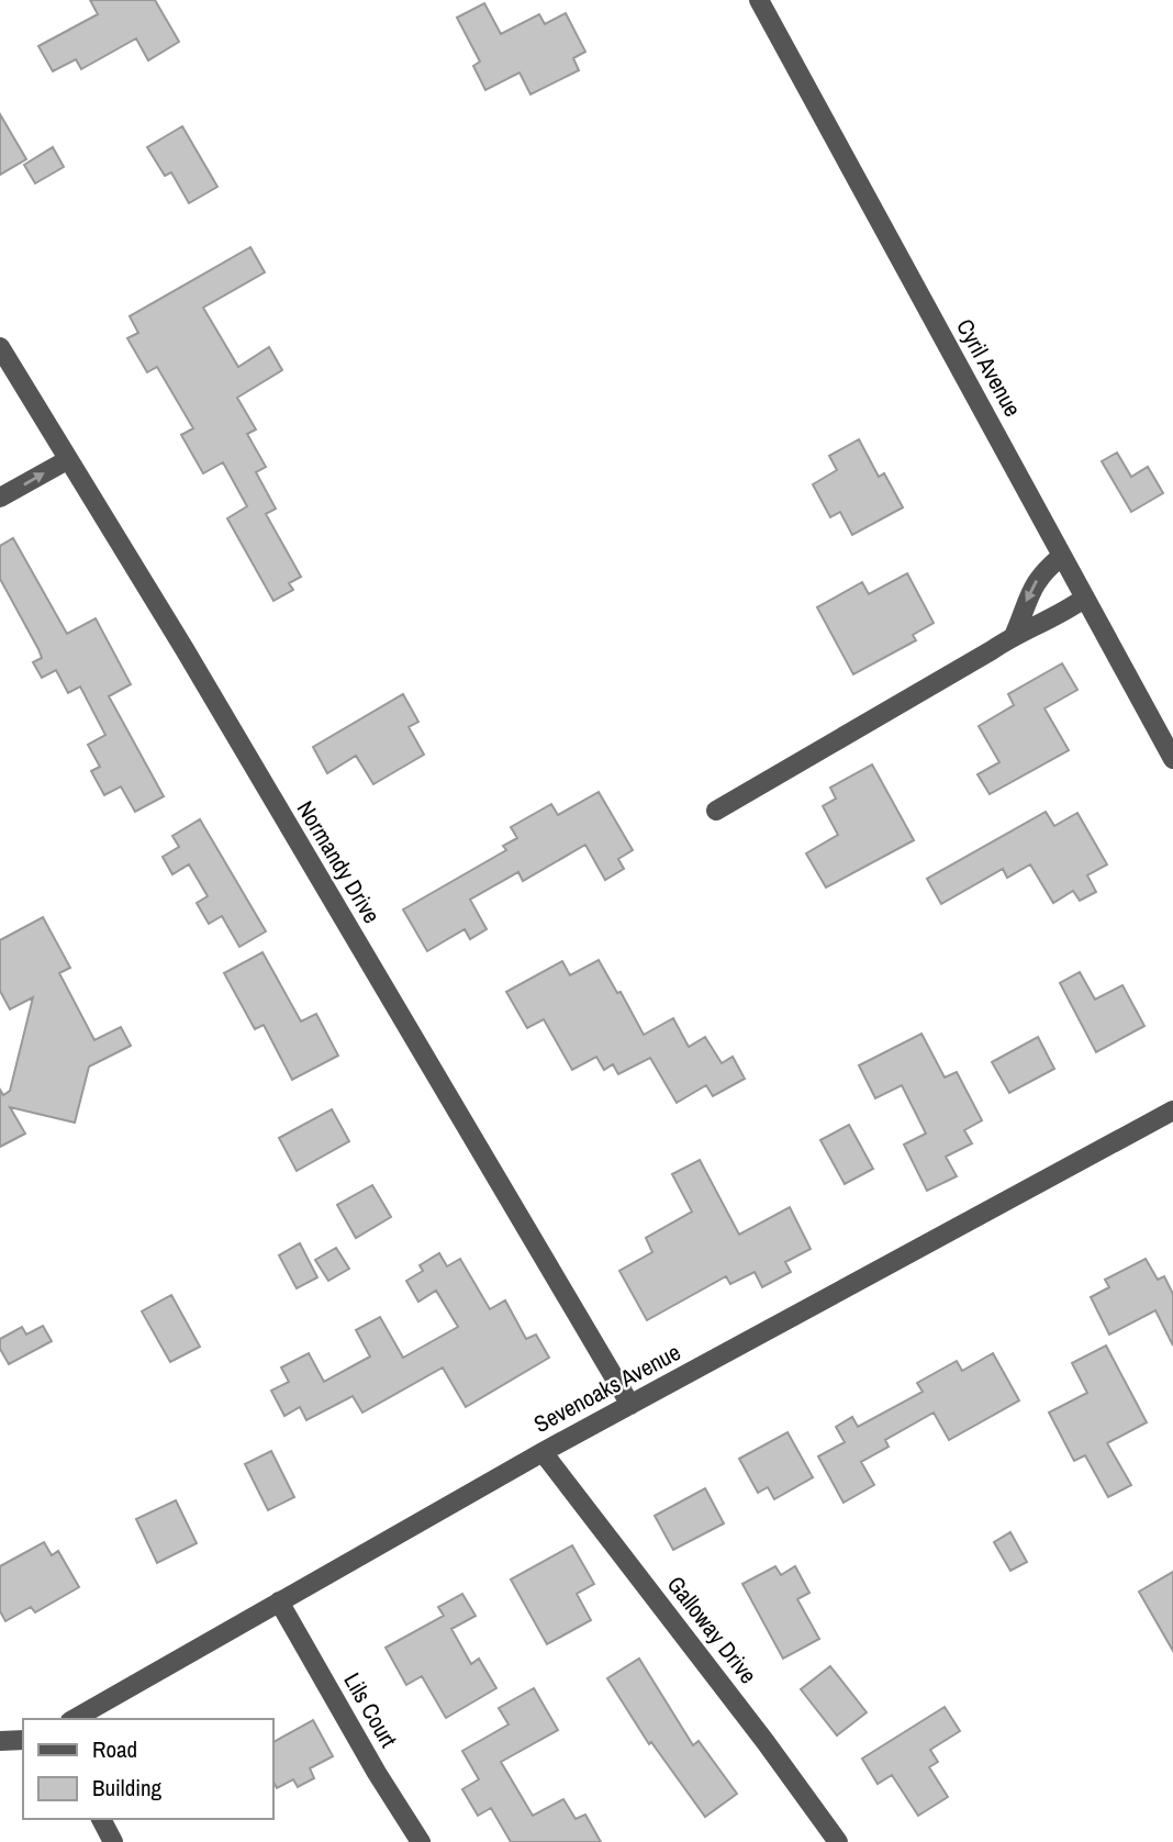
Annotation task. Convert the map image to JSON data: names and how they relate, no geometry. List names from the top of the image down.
{
  "streets": {
    "street": [
      "Cyril Avenue",
      "Normandy Drive",
      "Sevenoaks Avenue",
      "Galloway Drive",
      "Lils Court"
    ]
  },
  "crossings": [
    ["Normandy Drive", "Sevenoaks Avenue"],
    ["Sevenoaks Avenue", "Galloway Drive"],
    ["Sevenoaks Avenue", "Lils Court"]
  ],
  "legend": ["Road", "Building"]
}
